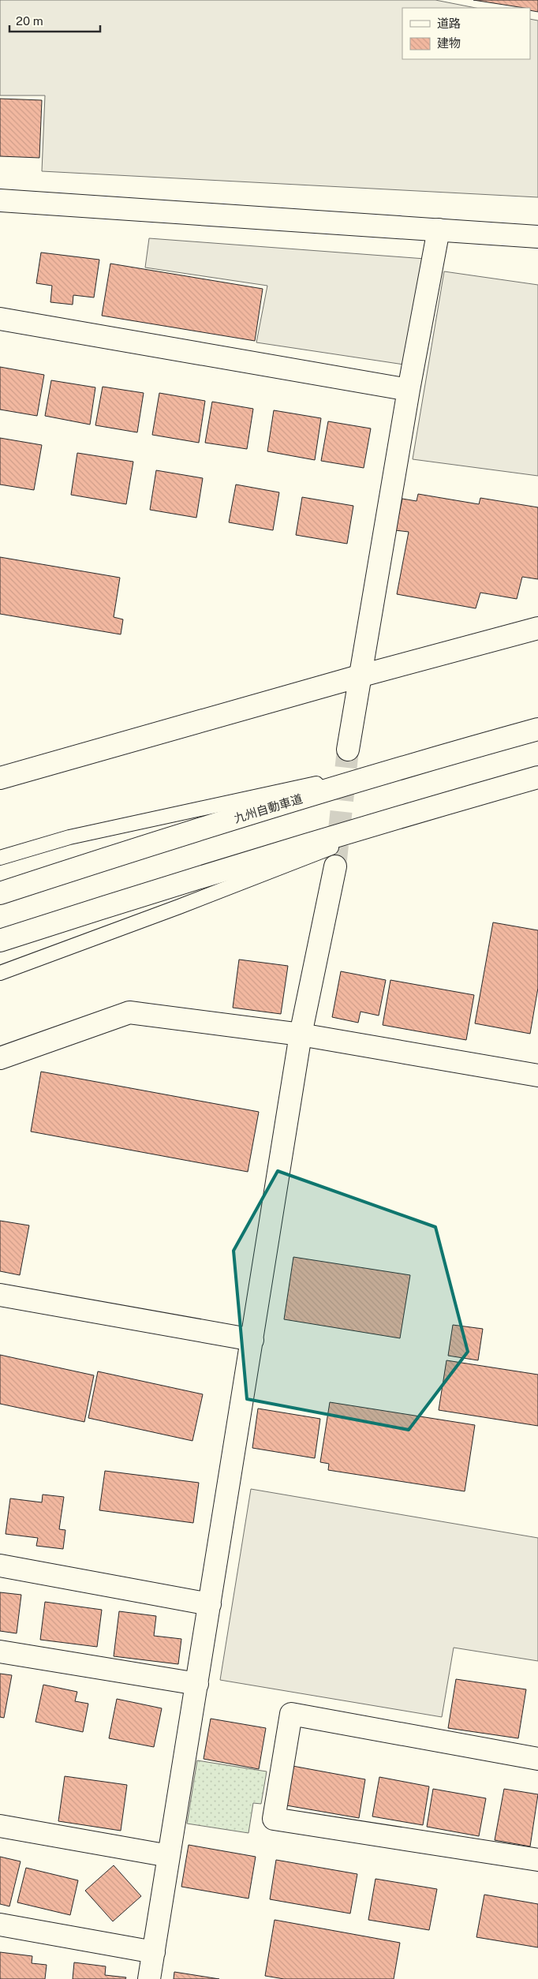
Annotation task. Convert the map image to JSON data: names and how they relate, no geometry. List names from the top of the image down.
{
  "streets": {
    "main road": ["九州自動車道"]
  },
  "legend": ["道路", "建物"],
  "scale_bar": "20 m"
}
